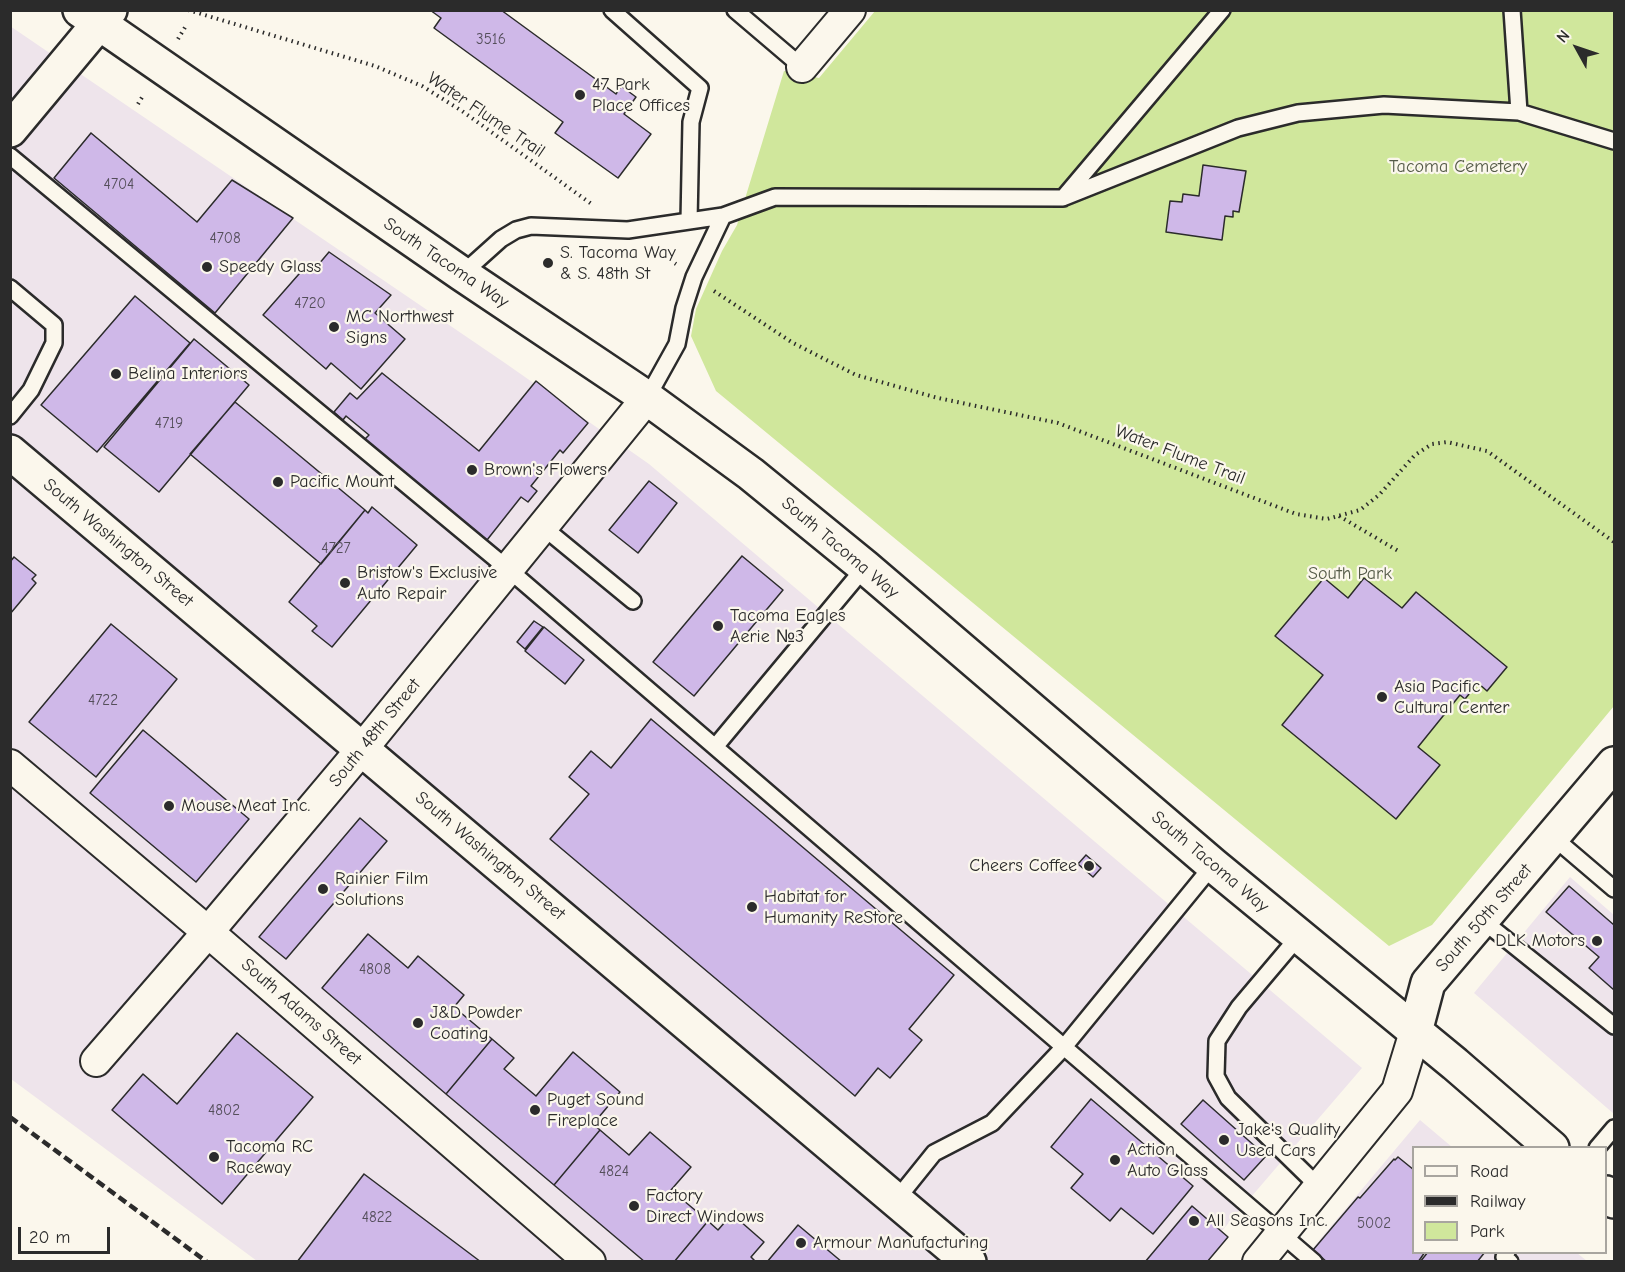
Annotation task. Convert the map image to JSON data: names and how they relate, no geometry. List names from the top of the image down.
{
  "streets": {
    "main road": ["South Tacoma Way", "South Washington Street", "South 50th Street"],
    "street": ["South 48th Street", "South Adams Street"],
    "path": ["Water Flume Trail"]
  },
  "crossings": [
    ["South Tacoma Way", "South 48th Street"],
    ["South Tacoma Way", "South 50th Street"],
    ["South Washington Street", "South 48th Street"],
    ["South 48th Street", "South Adams Street"]
  ],
  "parks": ["Tacoma Cemetery", "South Park"],
  "places": [
    "47 Park Place Offices",
    "S. Tacoma Way & S. 48th St",
    "Speedy Glass",
    "MC Northwest Signs",
    "Belina Interiors",
    "Brown's Flowers",
    "Pacific Mount",
    "Bristow's Exclusive Auto Repair",
    "Tacoma Eagles Aerie №3",
    "Asia Pacific Cultural Center",
    "Mouse Meat Inc.",
    "Cheers Coffee",
    "Rainier Film Solutions",
    "Habitat for Humanity ReStore",
    "DLK Motors",
    "J&D Powder Coating",
    "Puget Sound Fireplace",
    "Jake's Quality Used Cars",
    "Tacoma RC Raceway",
    "Action Auto Glass",
    "Factory Direct Windows",
    "All Seasons Inc.",
    "Armour Manufacturing"
  ],
  "house_numbers": [
    "3516",
    "4704",
    "4708",
    "4720",
    "4719",
    "4727",
    "4722",
    "4808",
    "4802",
    "4824",
    "4822",
    "5002"
  ],
  "legend": ["Road", "Railway", "Park"],
  "scale_bar": "20 m",
  "north": "top left"
}
